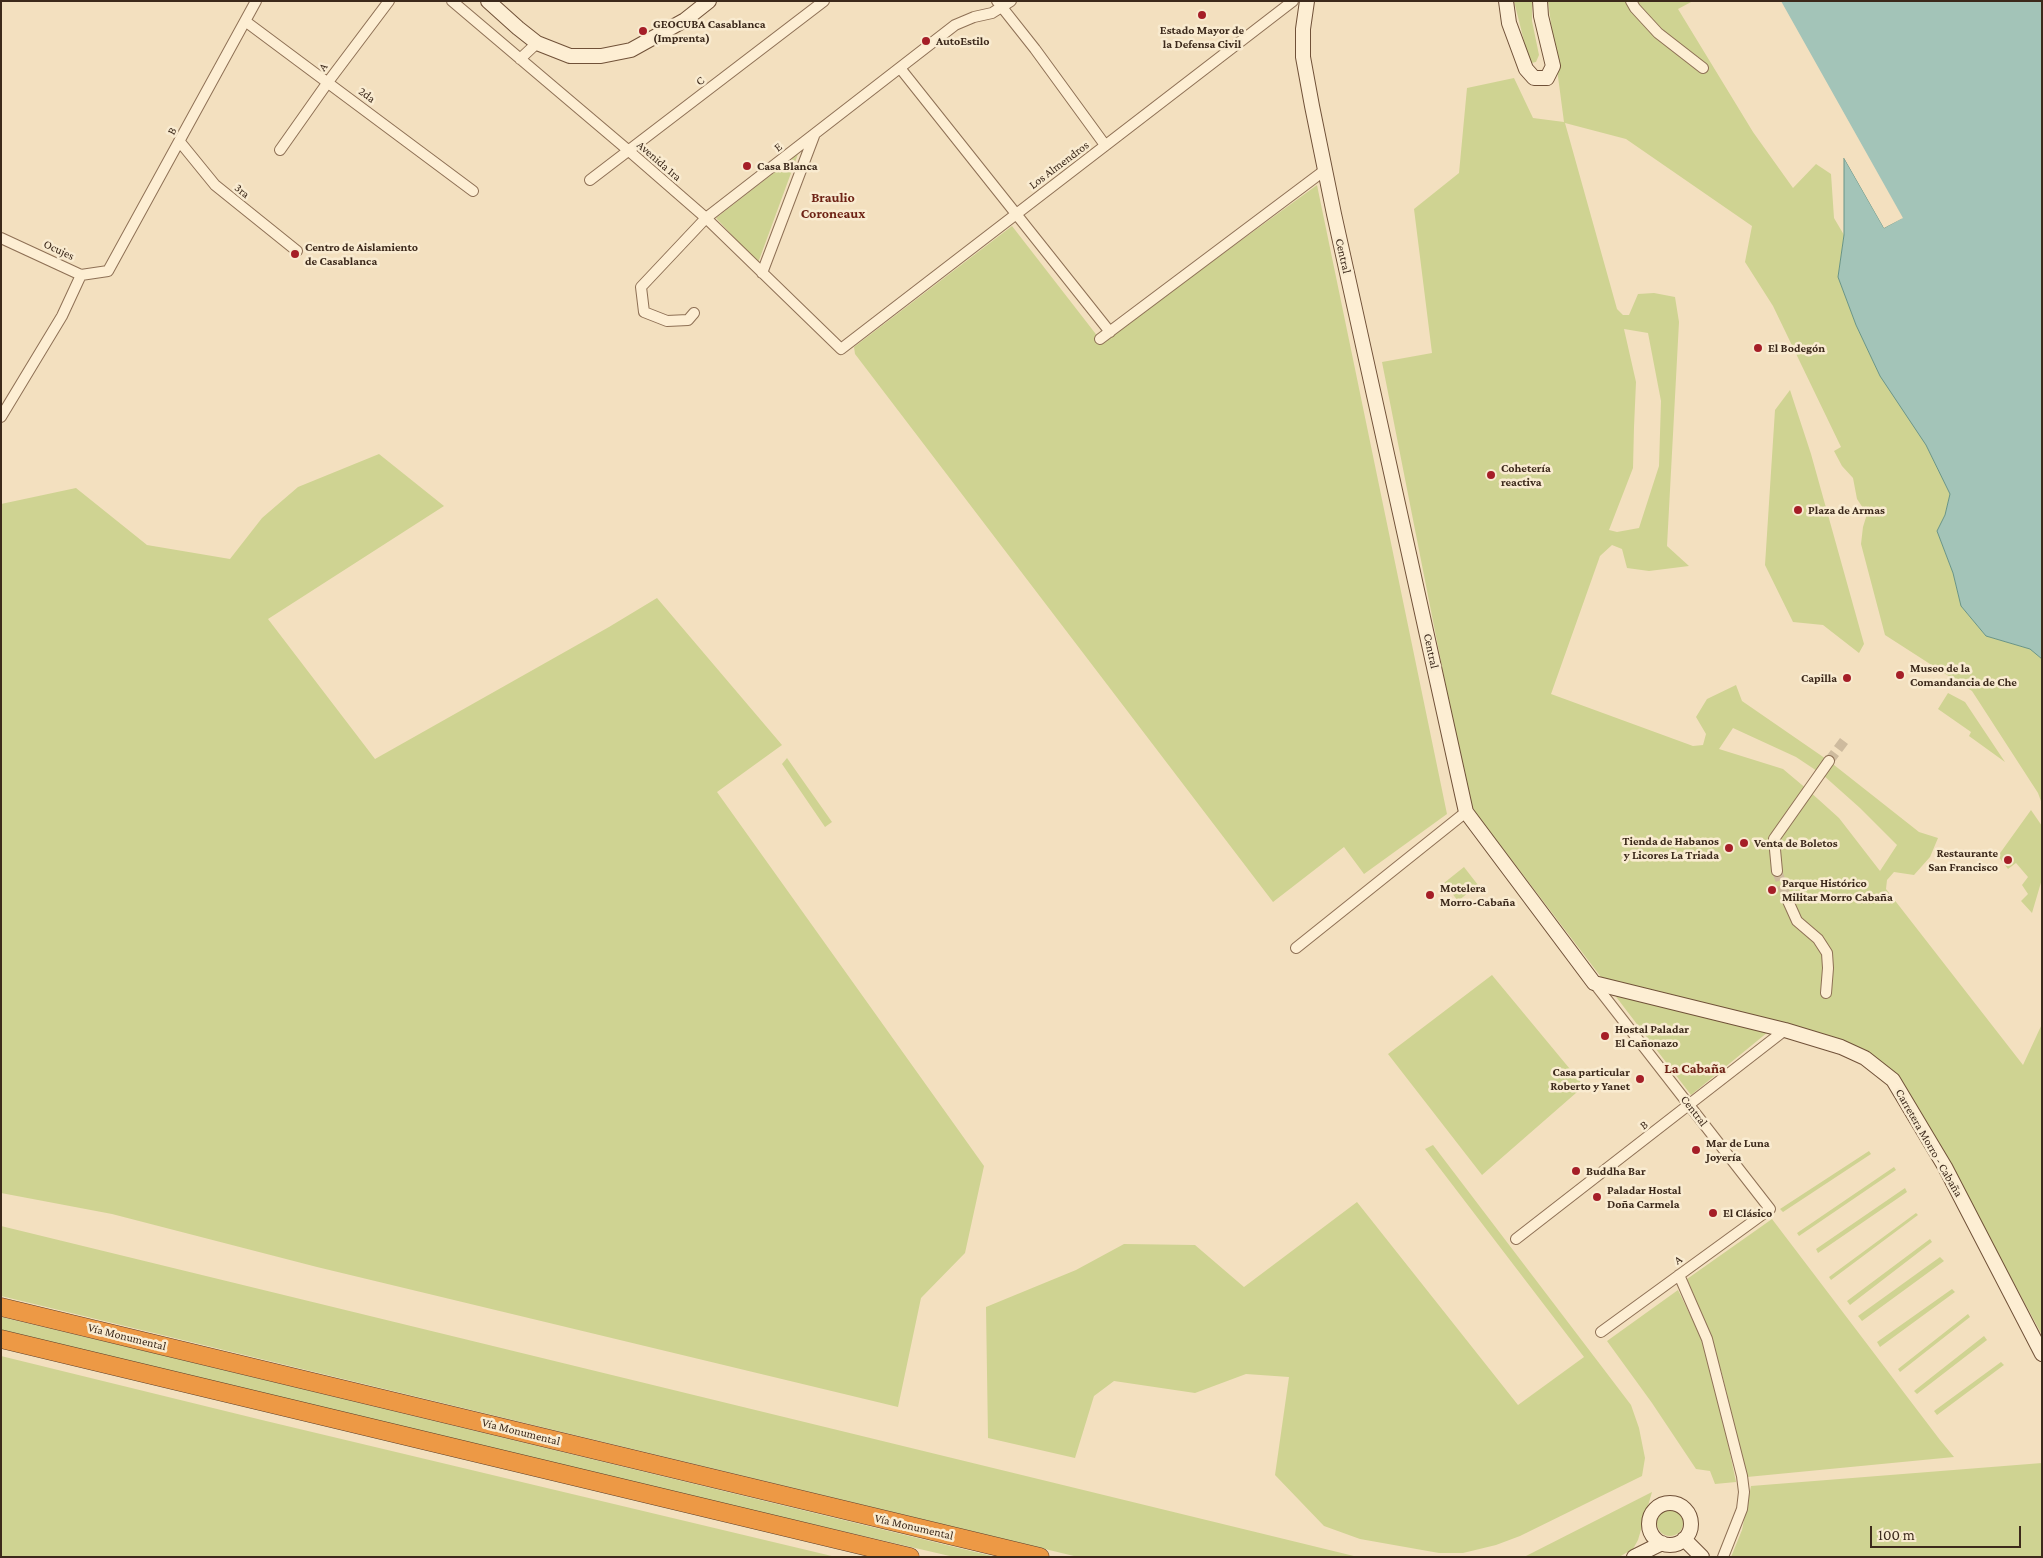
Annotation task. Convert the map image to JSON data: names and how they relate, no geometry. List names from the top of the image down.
{
  "streets": {
    "highway": ["Vía Monumental"],
    "street": [
      "A",
      "C",
      "2da",
      "B",
      "E",
      "Avenida 1ra",
      "Los Almendros",
      "3ra",
      "Ocujes",
      "Central",
      "Carretera Morro - Cabaña"
    ]
  },
  "crossings": [
    ["A", "2da"],
    ["A", "Central"],
    ["C", "Avenida 1ra"],
    ["2da", "B"],
    ["B", "3ra"],
    ["B", "Ocujes"],
    ["B", "Central"],
    ["B", "Carretera Morro - Cabaña"],
    ["E", "Avenida 1ra"],
    ["Avenida 1ra", "Los Almendros"],
    ["Central", "Carretera Morro - Cabaña"]
  ],
  "districts": ["Braulio Coroneaux", "La Cabaña"],
  "places": [
    "Estado Mayor de la Defensa Civil",
    "GEOCUBA Casablanca (Imprenta)",
    "AutoEstilo",
    "Casa Blanca",
    "Centro de Aislamiento de Casablanca",
    "El Bodegón",
    "Cohetería reactiva",
    "Plaza de Armas",
    "Museo de la Comandancia de Che",
    "Capilla",
    "Venta de Boletos",
    "Tienda de Habanos y Licores La Triada",
    "Restaurante San Francisco",
    "Parque Histórico Militar Morro Cabaña",
    "Motelera Morro-Cabaña",
    "Hostal Paladar El Cañonazo",
    "Casa particular Roberto y Yanet",
    "Mar de Luna Joyería",
    "Buddha Bar",
    "Paladar Hostal Doña Carmela",
    "El Clásico"
  ],
  "scale_bar": "100 m"
}
